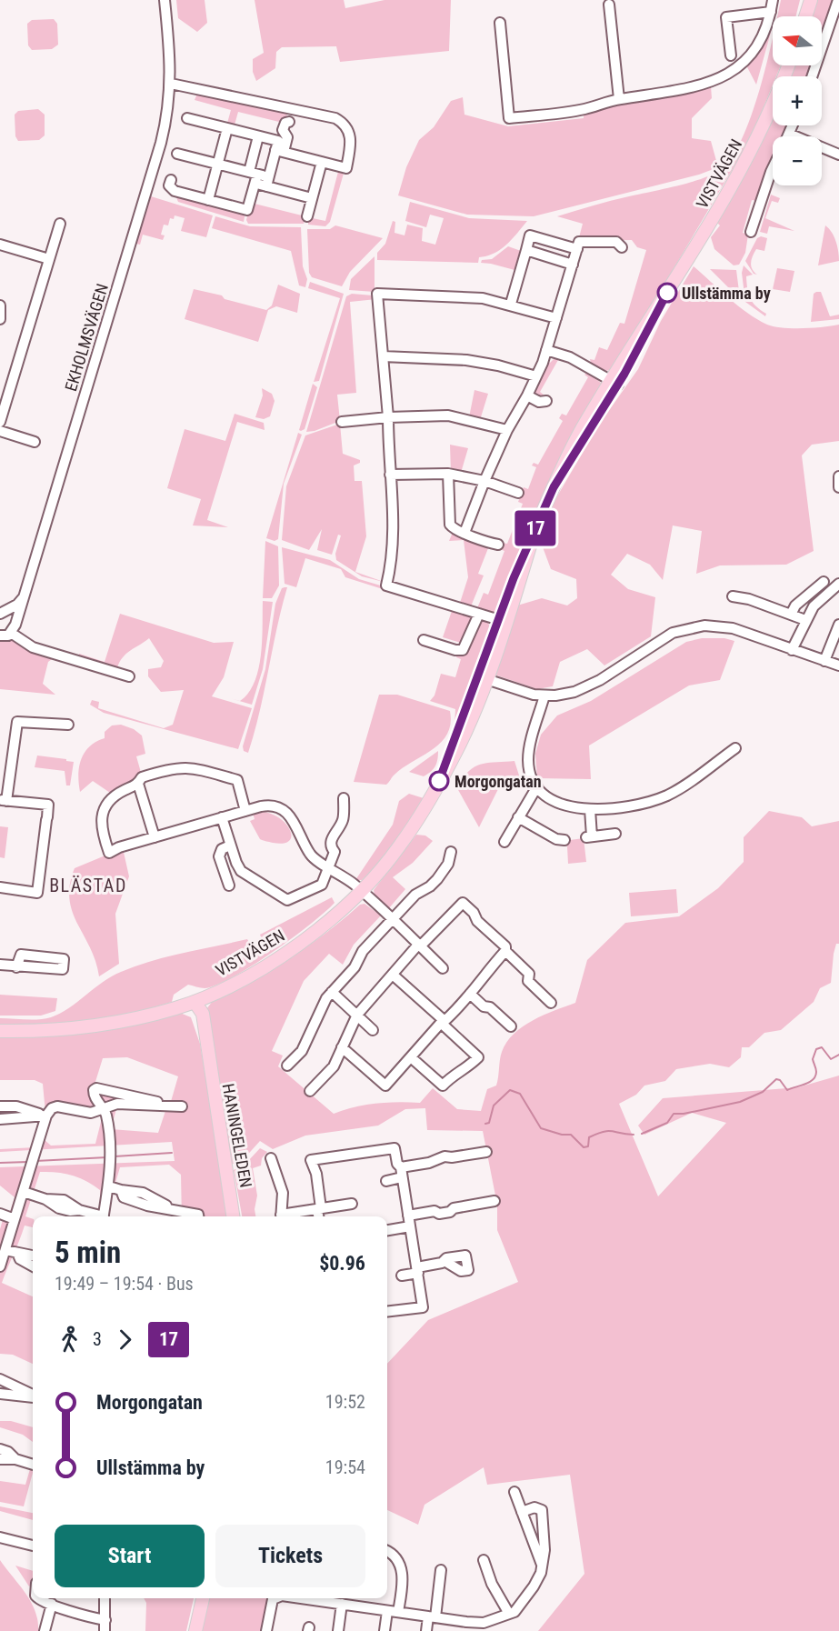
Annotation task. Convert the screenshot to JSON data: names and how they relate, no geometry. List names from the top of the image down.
{
  "streets": {
    "main road": ["VISTVÄGEN", "HANINGELEDEN"],
    "street": ["EKHOLMSVÄGEN"]
  },
  "crossings": [
    ["VISTVÄGEN", "HANINGELEDEN"]
  ],
  "districts": ["BLÄSTAD"],
  "places": ["Ullstämma by", "Morgongatan"],
  "lines": ["bus line 17"],
  "north": "left",
  "page": {
    "on_map": "17",
    "map_buttons": ["+", "−"],
    "heading": ["5 min", "19:49 – 19:54 · Bus", "$0.96"],
    "legs": ["3", "17"],
    "list": [
      {
        "name": "Morgongatan",
        "value": "19:52"
      },
      {
        "name": "Ullstämma by",
        "value": "19:54"
      }
    ],
    "buttons": ["Start", "Tickets"]
  }
}
